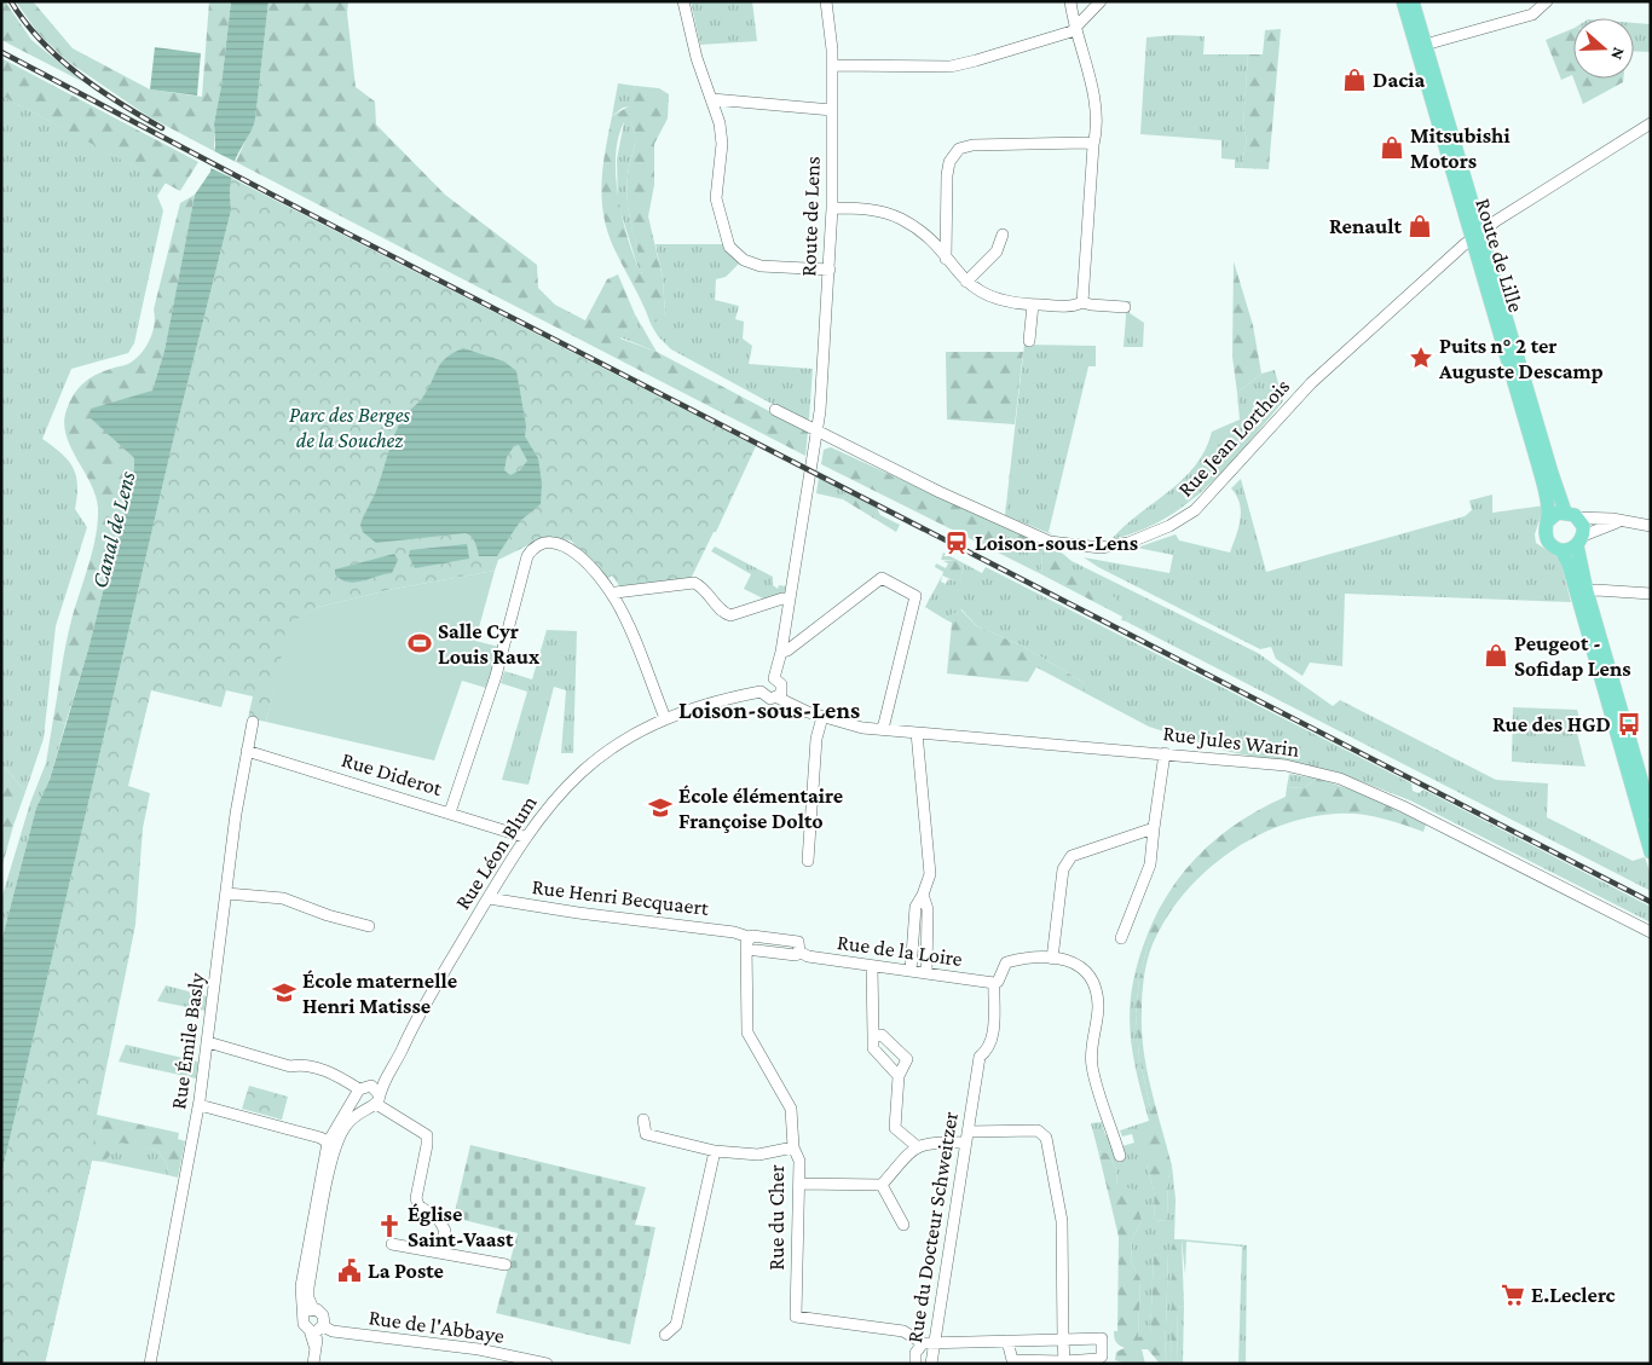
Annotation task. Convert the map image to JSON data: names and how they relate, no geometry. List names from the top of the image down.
{
  "streets": {
    "main road": ["Route de Lille"],
    "street": [
      "Route de Lens",
      "Rue Jean Lorthois",
      "Rue Jules Warin",
      "Rue Diderot",
      "Rue Léon Blum",
      "Rue Henri Becquaert",
      "Rue de la Loire",
      "Rue Émile Basly",
      "Rue du Cher",
      "Rue du Docteur Schweitzer",
      "Rue de l'Abbaye"
    ]
  },
  "crossings": [
    ["Route de Lens", "Rue Jean Lorthois"],
    ["Route de Lille", "Rue Jean Lorthois"],
    ["Rue Jules Warin", "Rue Léon Blum"],
    ["Rue Diderot", "Rue Léon Blum"],
    ["Rue Diderot", "Rue Émile Basly"],
    ["Rue Léon Blum", "Rue Henri Becquaert"],
    ["Rue Henri Becquaert", "Rue de la Loire"],
    ["Rue de la Loire", "Rue du Cher"],
    ["Rue de la Loire", "Rue du Docteur Schweitzer"]
  ],
  "districts": ["Loison-sous-Lens"],
  "water": ["Canal de Lens"],
  "parks": ["Parc des Berges de la Souchez"],
  "places": {
    "shop": [
      "Dacia",
      "Mitsubishi Motors",
      "Renault",
      "Peugeot - Sofidap Lens"
    ],
    "place": ["Puits n° 2 ter Auguste Descamp"],
    "station": ["Loison-sous-Lens"],
    "sports": ["Salle Cyr Louis Raux"],
    "bus stop": ["Rue des HGD"],
    "school or university": ["École élémentaire Françoise Dolto", "École maternelle Henri Matisse"],
    "church": ["Église Saint-Vaast"],
    "public building": ["La Poste"],
    "supermarket": ["E.Leclerc"]
  },
  "north": "right"
}
